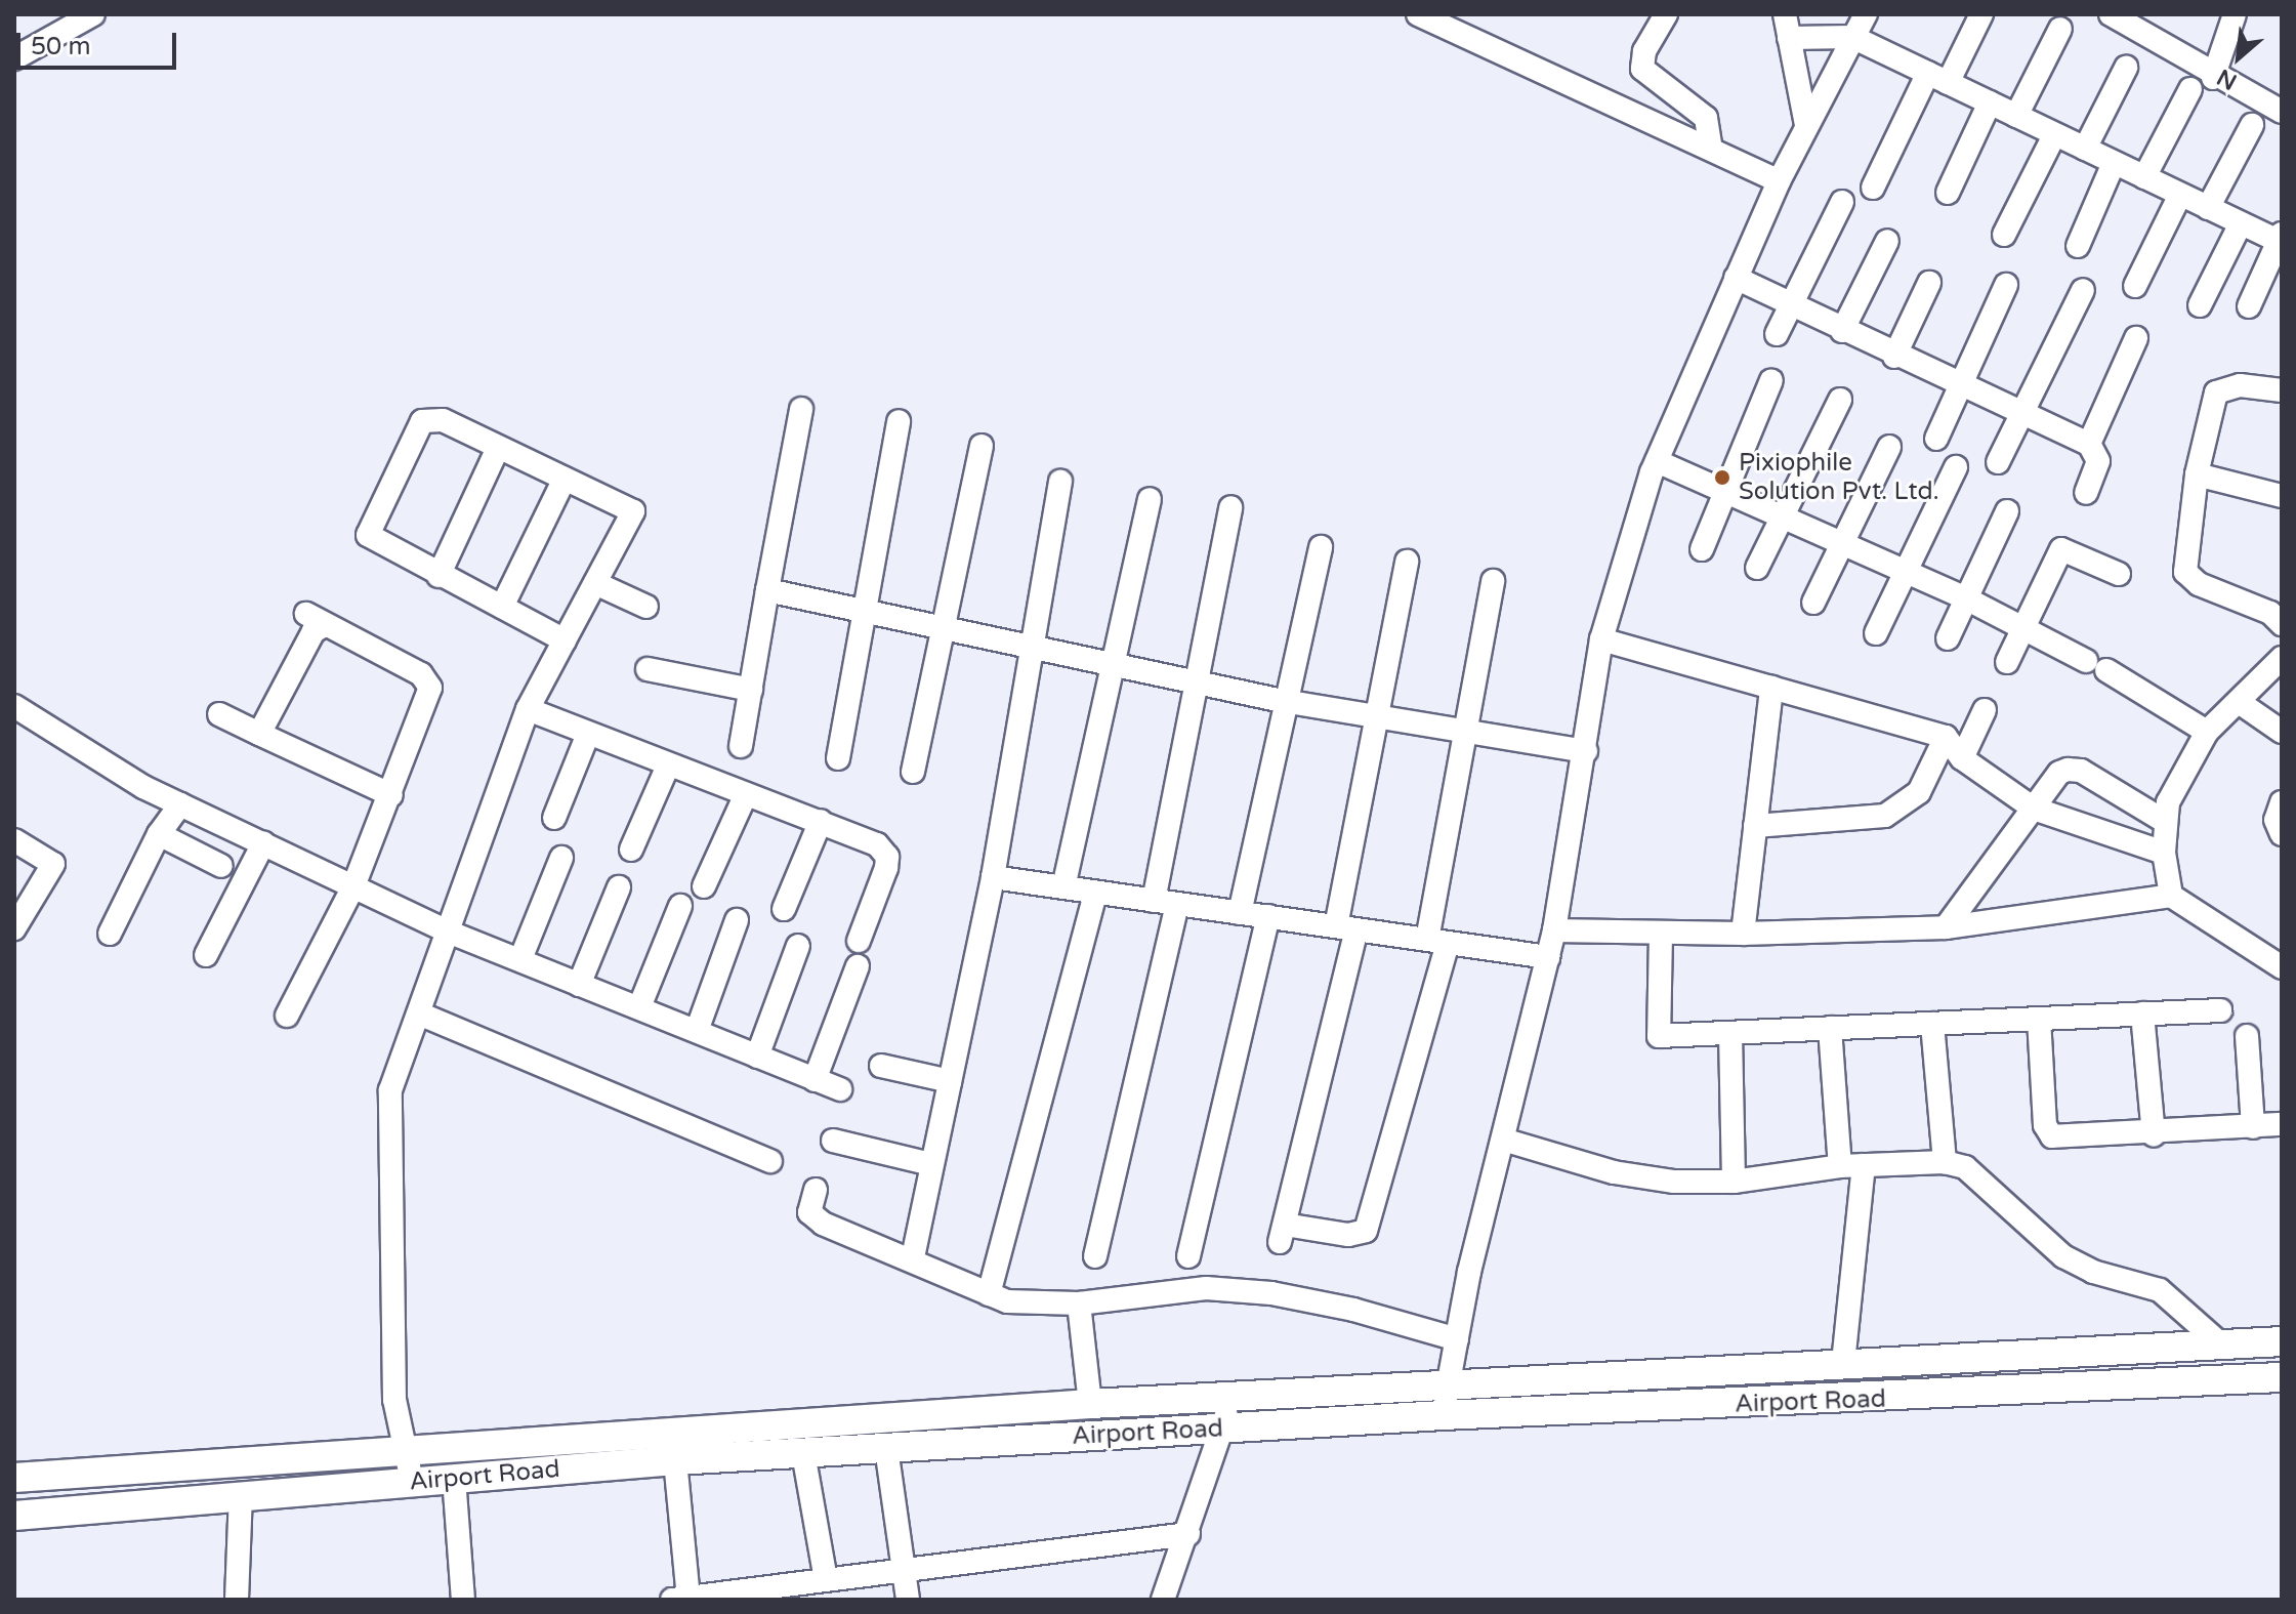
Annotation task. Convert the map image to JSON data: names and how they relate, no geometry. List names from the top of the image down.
{
  "streets": {
    "main road": ["Airport Road"]
  },
  "places": ["Pixiophile Solution Pvt. Ltd."],
  "scale_bar": "50 m",
  "north": "bottom left"
}
